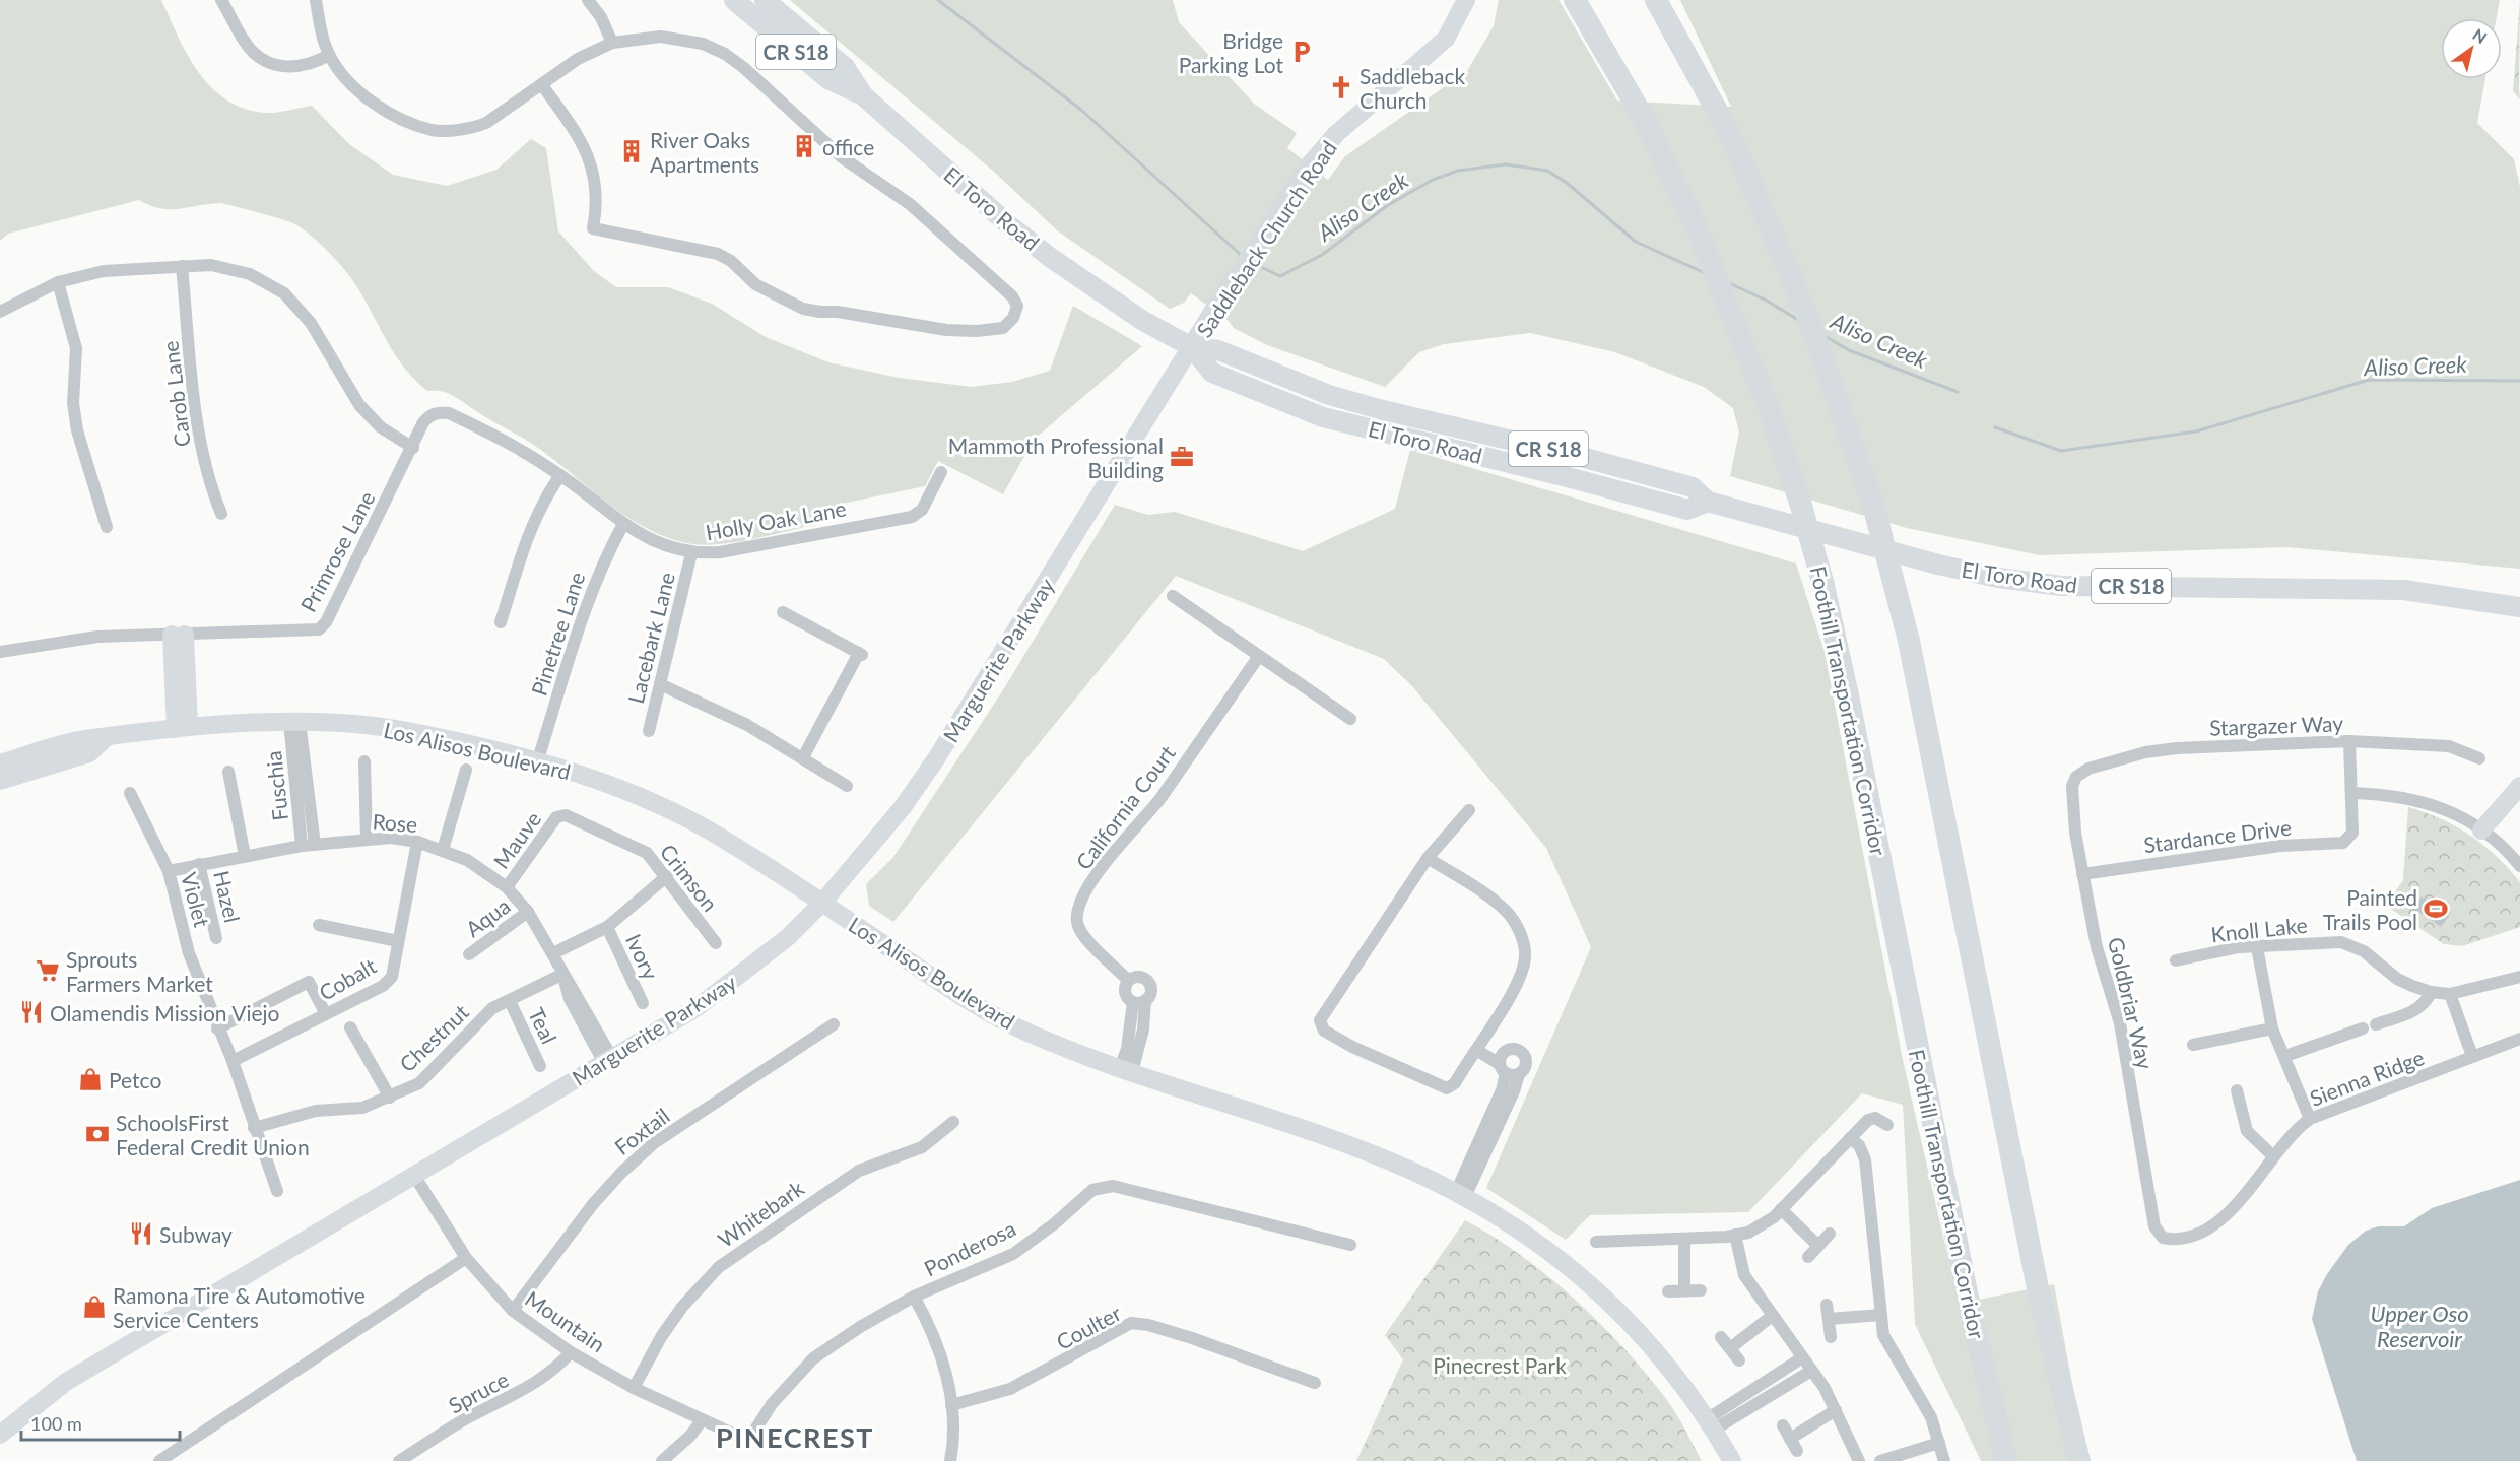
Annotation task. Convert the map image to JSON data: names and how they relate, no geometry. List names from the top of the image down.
{
  "streets": {
    "highway": ["Foothill Transportation Corridor"],
    "main road": [
      "CR S18",
      "El Toro Road",
      "Saddleback Church Road",
      "Marguerite Parkway",
      "Los Alisos Boulevard"
    ],
    "street": [
      "Carob Lane",
      "Holly Oak Lane",
      "Primrose Lane",
      "Pinetree Lane",
      "Lacebark Lane",
      "Stargazer Way",
      "Fuschia",
      "California Court",
      "Rose",
      "Stardance Drive",
      "Mauve",
      "Crimson",
      "Hazel",
      "Violet",
      "Aqua",
      "Knoll Lake",
      "Ivory",
      "Cobalt",
      "Goldbriar Way",
      "Teal",
      "Chestnut",
      "Sienna Ridge",
      "Foxtail",
      "Whitebark",
      "Ponderosa",
      "Mountain",
      "Coulter",
      "Spruce"
    ]
  },
  "crossings": [
    ["El Toro Road", "Saddleback Church Road"],
    ["El Toro Road", "Marguerite Parkway"],
    ["Saddleback Church Road", "Marguerite Parkway"],
    ["Holly Oak Lane", "Primrose Lane"],
    ["Holly Oak Lane", "Pinetree Lane"],
    ["Holly Oak Lane", "Lacebark Lane"],
    ["Pinetree Lane", "Los Alisos Boulevard"],
    ["Marguerite Parkway", "Los Alisos Boulevard"],
    ["Marguerite Parkway", "Rose"],
    ["Marguerite Parkway", "Mountain"],
    ["Stargazer Way", "Goldbriar Way"],
    ["Los Alisos Boulevard", "Fuschia"],
    ["Los Alisos Boulevard", "California Court"],
    ["Fuschia", "Rose"],
    ["Rose", "Mauve"],
    ["Rose", "Hazel"],
    ["Rose", "Violet"],
    ["Rose", "Aqua"],
    ["Rose", "Cobalt"],
    ["Rose", "Chestnut"],
    ["Stardance Drive", "Goldbriar Way"],
    ["Mauve", "Crimson"],
    ["Violet", "Cobalt"],
    ["Violet", "Chestnut"],
    ["Goldbriar Way", "Sienna Ridge"],
    ["Teal", "Chestnut"],
    ["Foxtail", "Mountain"],
    ["Whitebark", "Mountain"],
    ["Ponderosa", "Mountain"],
    ["Mountain", "Spruce"]
  ],
  "districts": ["PINECREST"],
  "water": ["Aliso Creek", "Upper Oso Reservoir"],
  "parks": ["Pinecrest Park"],
  "places": {
    "parking": ["Bridge Parking Lot"],
    "church": ["Saddleback Church"],
    "building": ["office", "River Oaks Apartments"],
    "office": ["Mammoth Professional Building"],
    "sports": ["Painted Trails Pool"],
    "supermarket": ["Sprouts Farmers Market"],
    "restaurant": ["Olamendis Mission Viejo", "Subway"],
    "shop": ["Petco", "Ramona Tire & Automotive Service Centers"],
    "bank": ["SchoolsFirst Federal Credit Union"]
  },
  "scale_bar": "100 m",
  "north": "top right"
}
